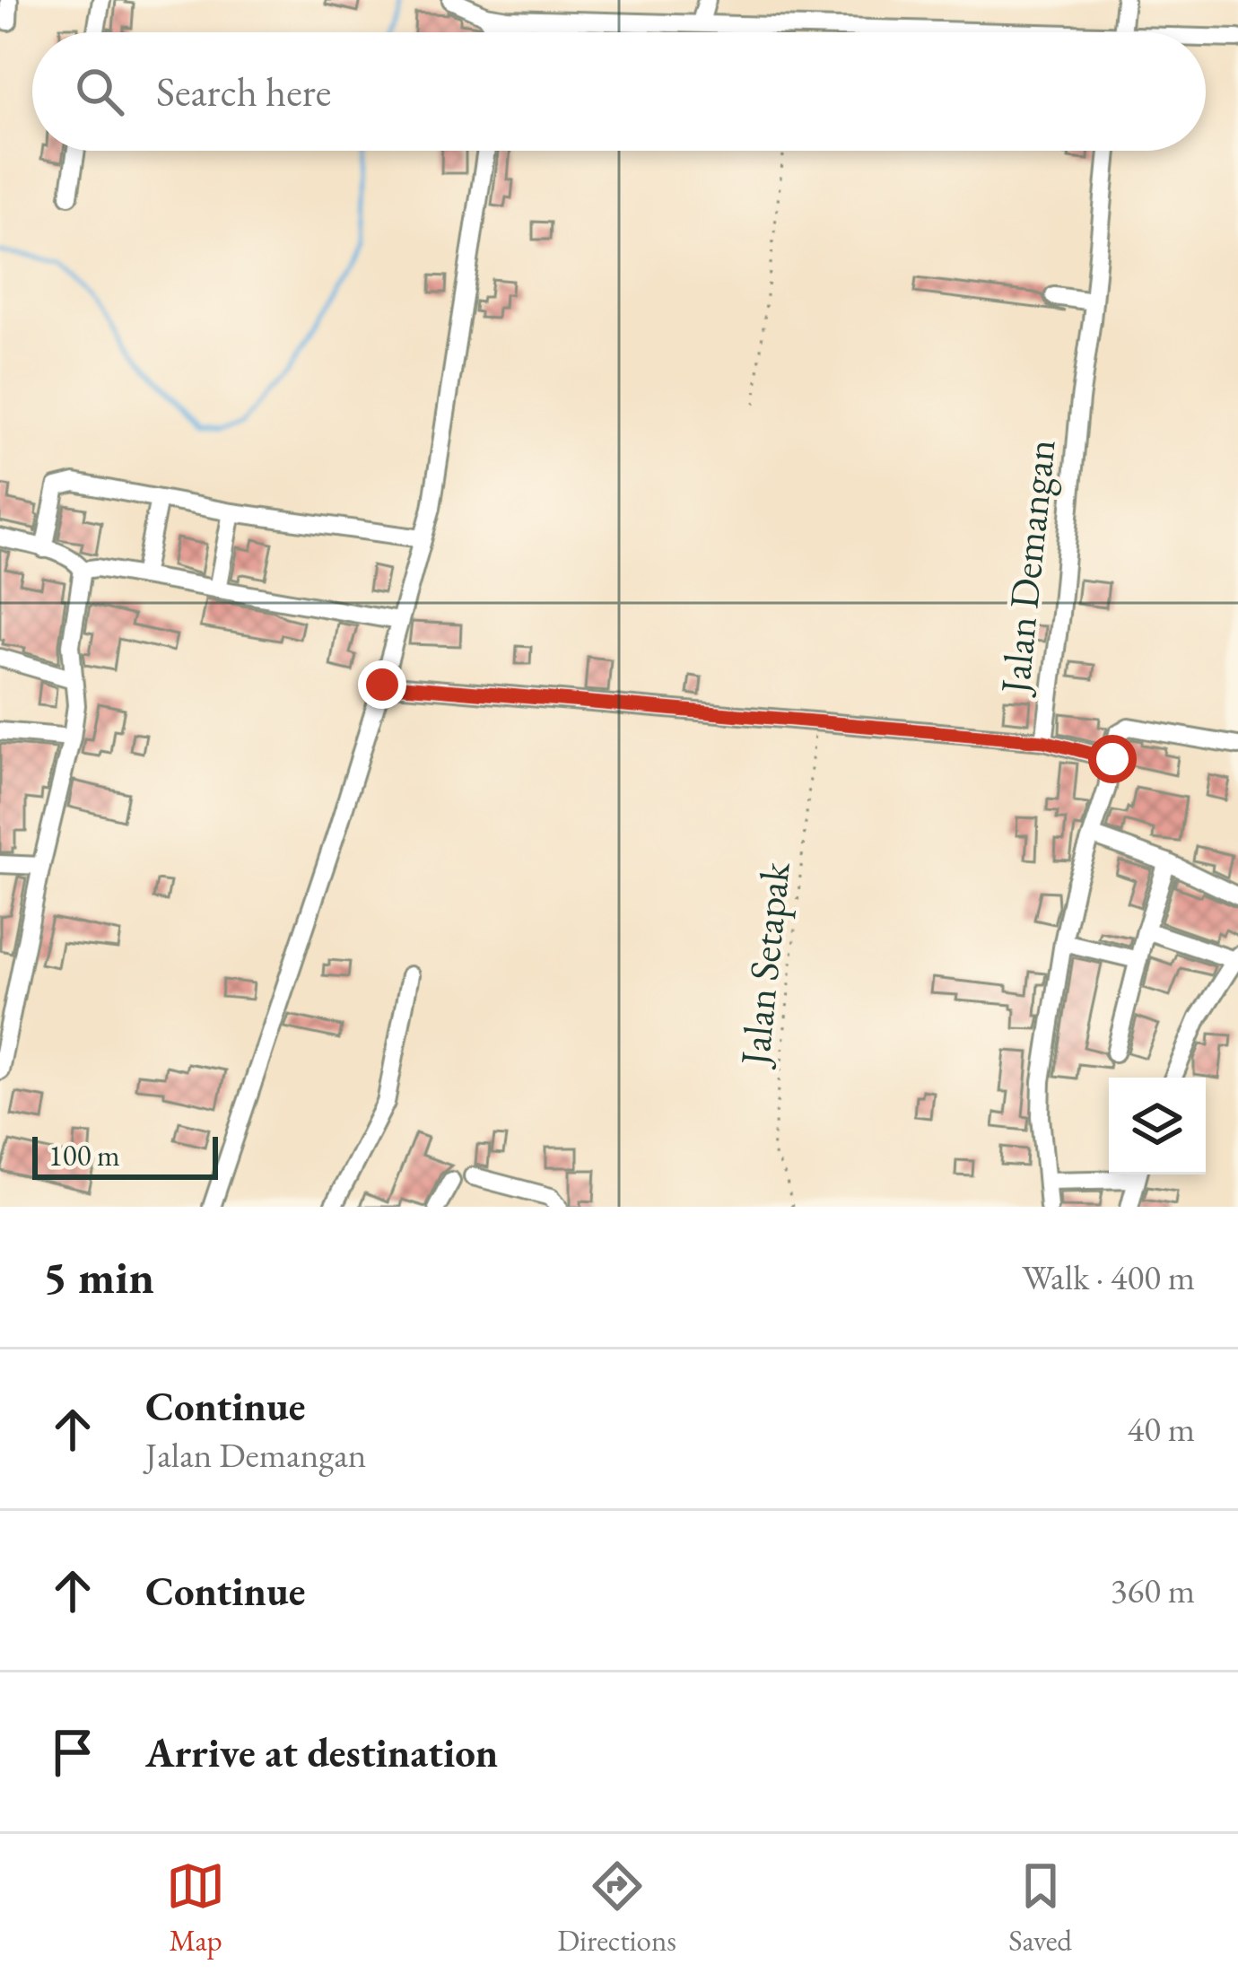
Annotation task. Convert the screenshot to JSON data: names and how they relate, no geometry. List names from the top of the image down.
{
  "streets": {
    "street": ["Jalan Demangan"],
    "path": ["Jalan Setapak"]
  },
  "scale_bar": "100 m",
  "page": {
    "search": "Search here",
    "scale": "100 m",
    "heading": ["5 min", "Walk · 400 m"],
    "list": [
      ["Continue", "Jalan Demangan", "40 m"],
      ["Continue", "360 m"],
      "Arrive at destination"
    ],
    "nav": ["Map", "Directions", "Saved"]
  }
}
